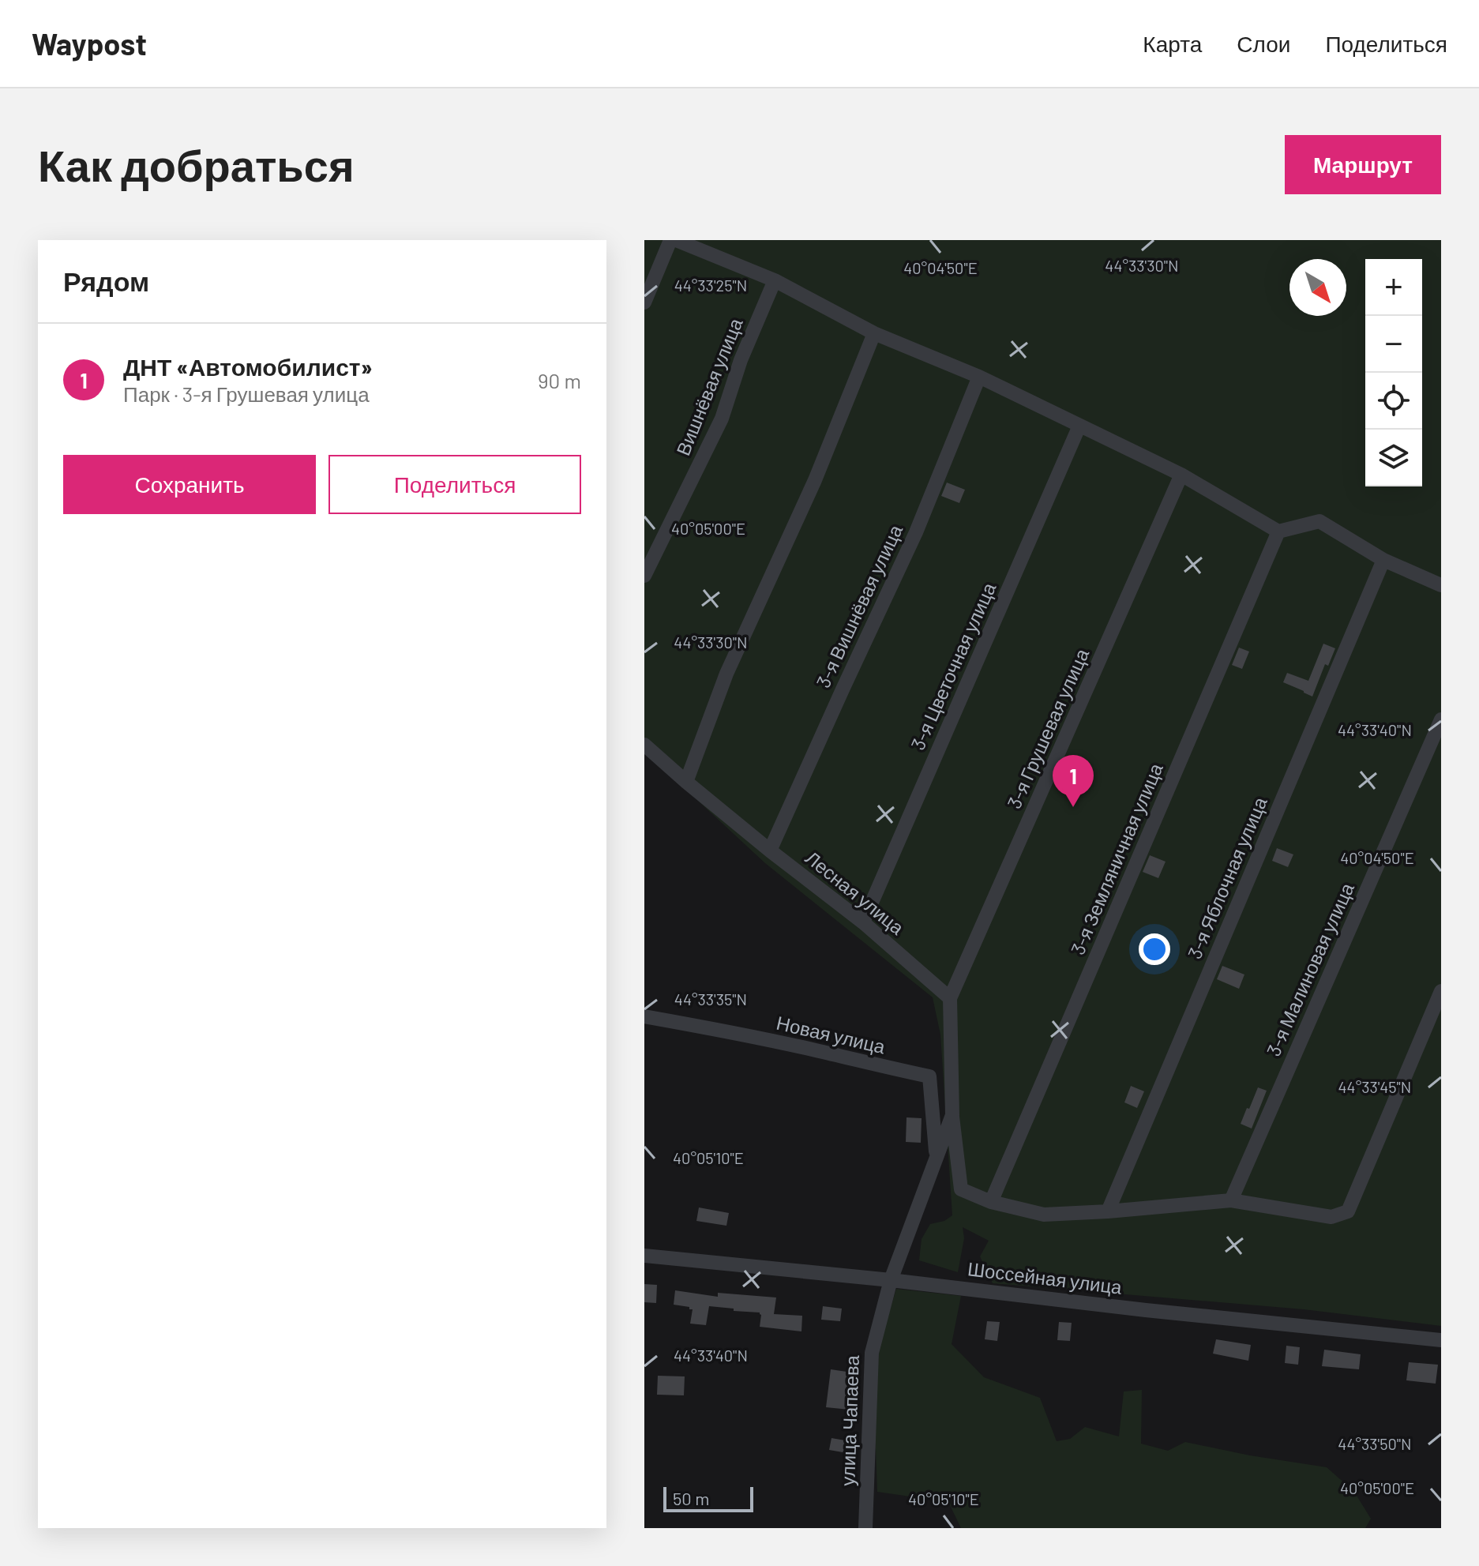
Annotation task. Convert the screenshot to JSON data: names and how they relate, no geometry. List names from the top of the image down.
{
  "streets": {
    "street": [
      "Вишнёвая улица",
      "3-я Вишнёвая улица",
      "3-я Цветочная улица",
      "3-я Грушевая улица",
      "3-я Земляничная улица",
      "3-я Яблочная улица",
      "Лесная улица",
      "3-я Малиновая улица",
      "Новая улица",
      "Шоссейная улица",
      "улица Чапаева"
    ]
  },
  "crossings": [
    ["3-я Вишнёвая улица", "Лесная улица"],
    ["3-я Цветочная улица", "Лесная улица"],
    ["3-я Грушевая улица", "Лесная улица"],
    ["Шоссейная улица", "улица Чапаева"]
  ],
  "scale_bar": "50 m",
  "north": "bottom right",
  "page": {
    "header": "Waypost",
    "nav": ["Карта", "Слои", "Поделиться"],
    "buttons": [
      "Маршрут",
      ["Сохранить", "Поделиться"]
    ],
    "title": "Как добраться",
    "heading": "Рядом",
    "map_buttons": ["+", "−"],
    "list": [
      {
        "mark": "1",
        "name": "ДНТ «Автомобилист»",
        "note": "Парк · 3-я Грушевая улица",
        "value": "90 m"
      }
    ],
    "pins": "1",
    "scale": "50 m"
  },
  "coordinates": [
    "44°33'30\"N",
    "40°04'50\"E",
    "44°33'25\"N",
    "40°05'00\"E",
    "44°33'40\"N",
    "44°33'35\"N",
    "44°33'45\"N",
    "40°05'10\"E",
    "44°33'50\"N"
  ]
}
